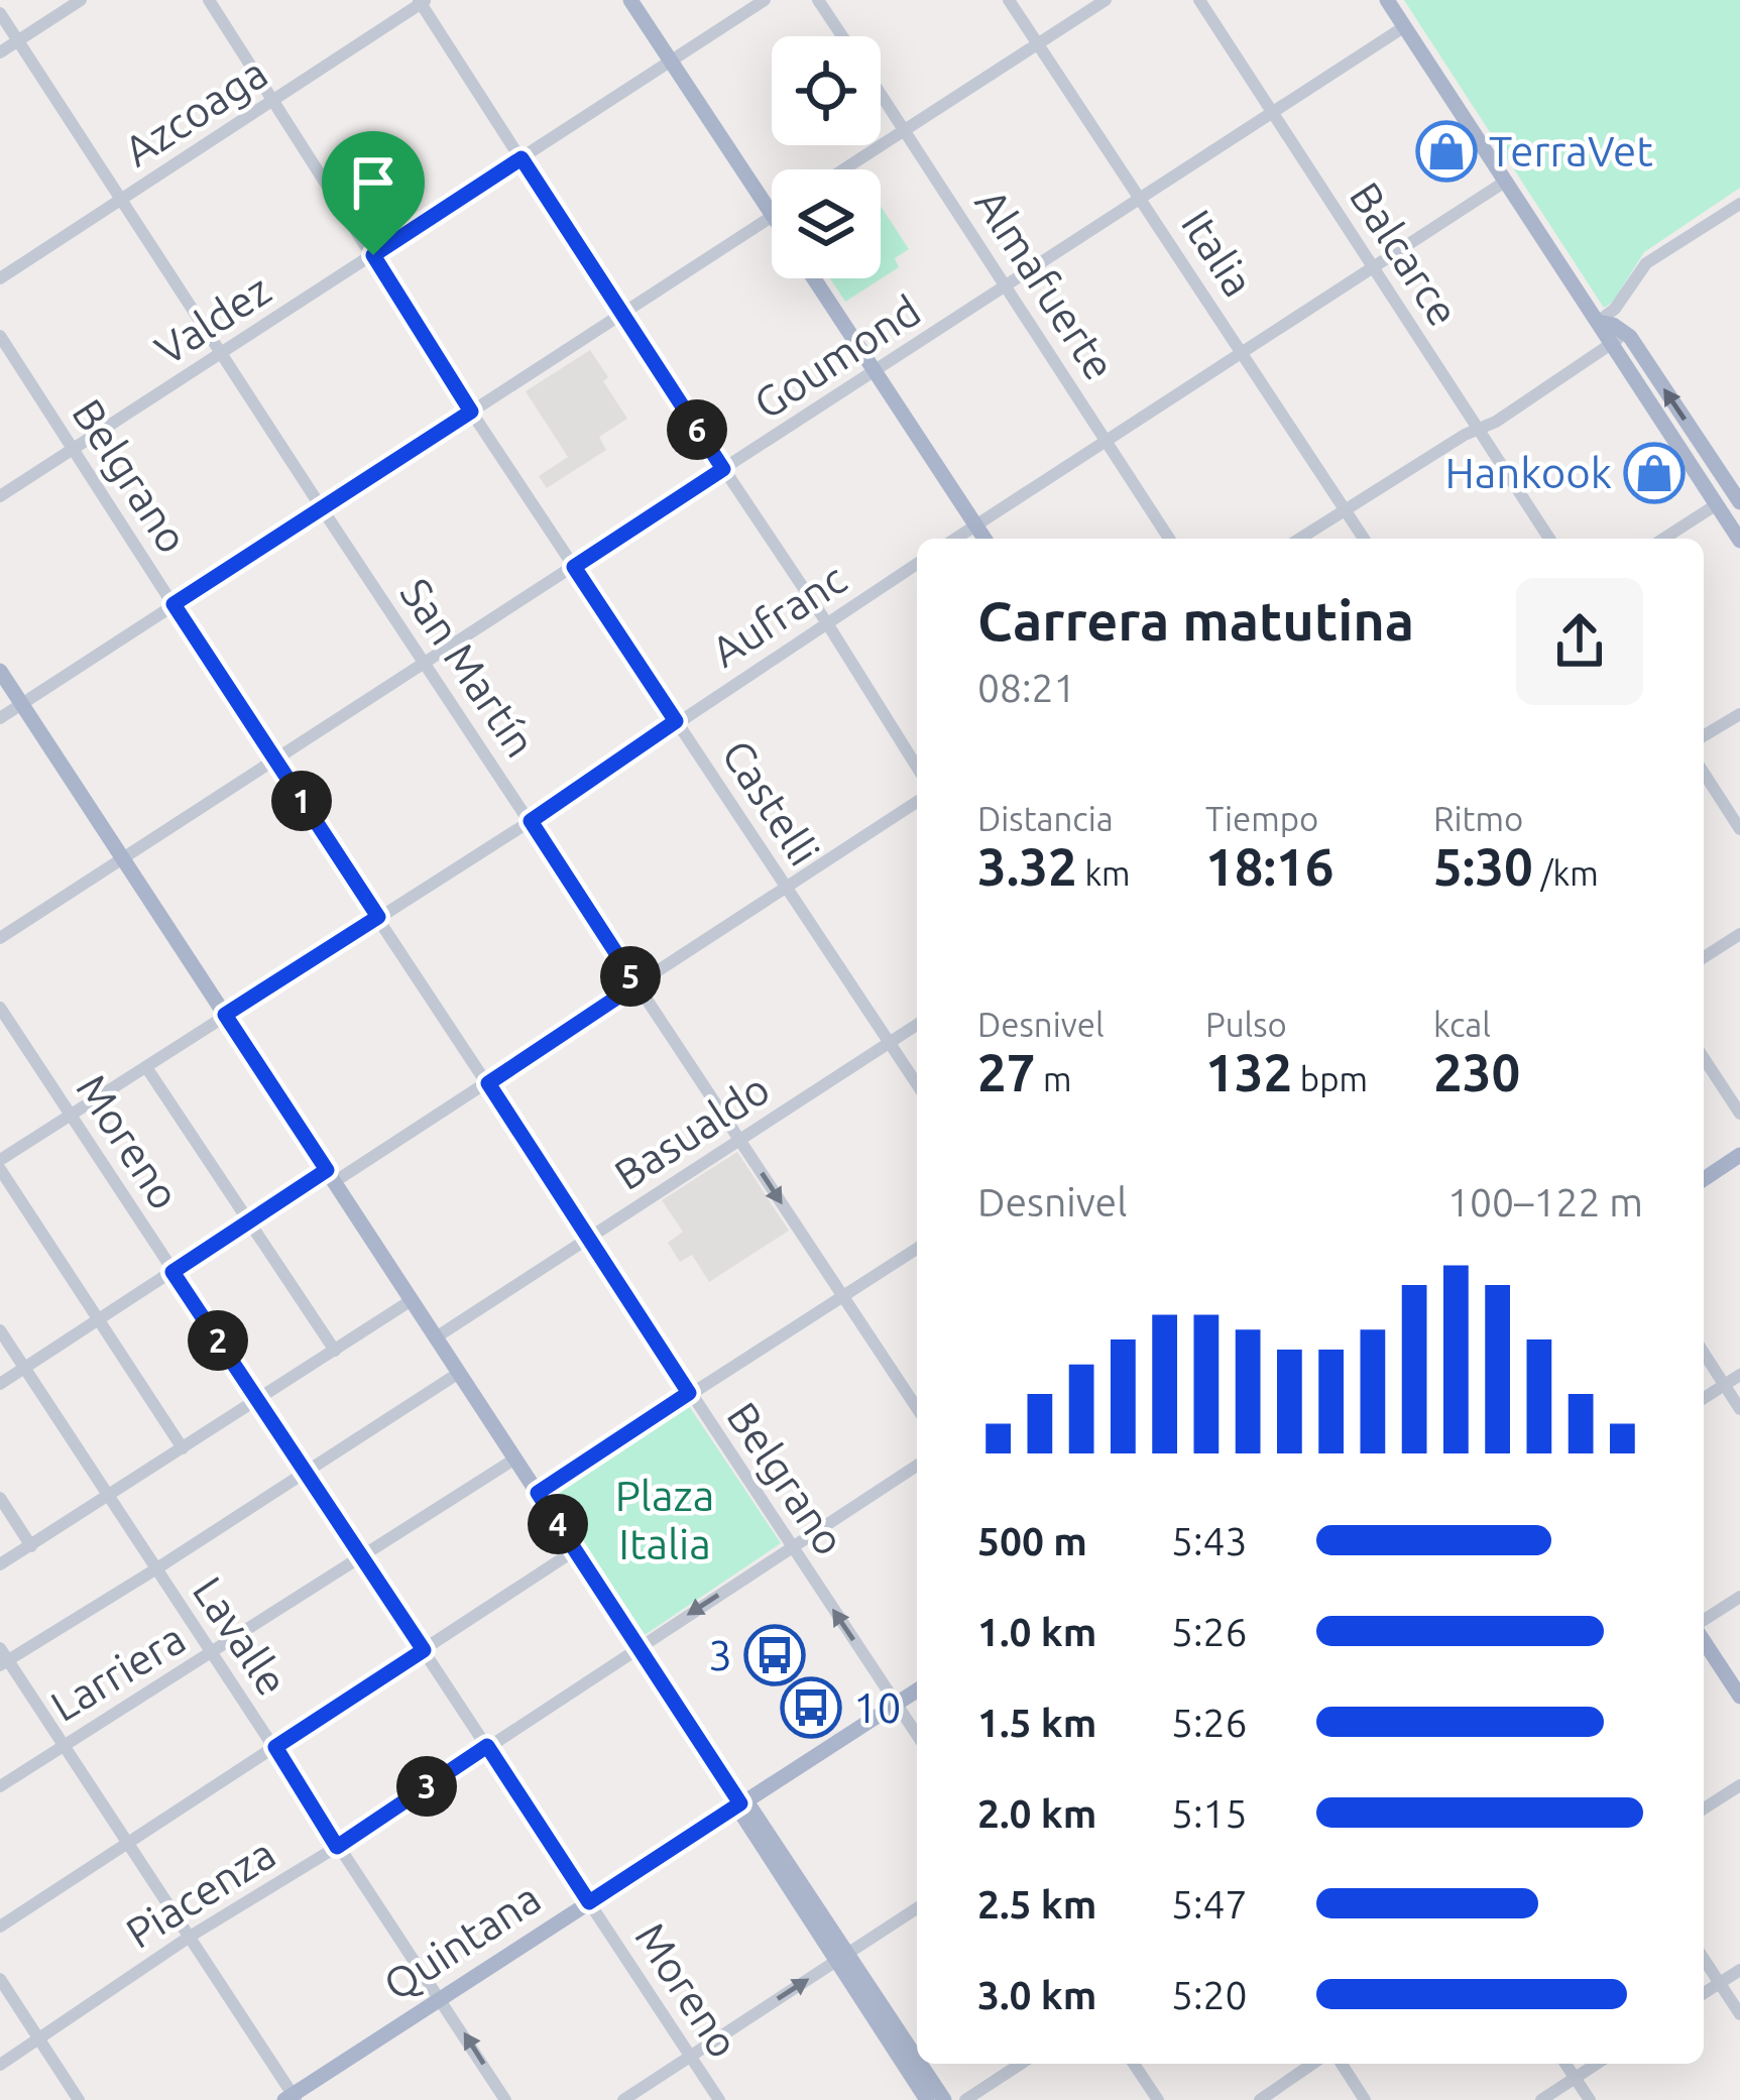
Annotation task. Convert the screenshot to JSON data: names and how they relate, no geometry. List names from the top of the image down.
{
  "streets": {
    "main road": ["Quintana"],
    "street": [
      "Azcoaga",
      "Italia",
      "Balcarce",
      "Almafuerte",
      "Valdez",
      "Goumond",
      "Belgrano",
      "Aufranc",
      "San Martín",
      "Castelli",
      "Basualdo",
      "Moreno",
      "Lavalle",
      "Larriera",
      "Piacenza"
    ]
  },
  "crossings": [
    ["Azcoaga", "San Martín"],
    ["Azcoaga", "Castelli"],
    ["Italia", "Goumond"],
    ["Balcarce", "Goumond"],
    ["Almafuerte", "Goumond"],
    ["Valdez", "Belgrano"],
    ["Valdez", "San Martín"],
    ["Valdez", "Castelli"],
    ["Goumond", "Belgrano"],
    ["Goumond", "San Martín"],
    ["Goumond", "Castelli"],
    ["Belgrano", "Aufranc"],
    ["Belgrano", "Basualdo"],
    ["Belgrano", "Piacenza"],
    ["Belgrano", "Quintana"],
    ["Aufranc", "San Martín"],
    ["Aufranc", "Castelli"],
    ["Aufranc", "Moreno"],
    ["San Martín", "Basualdo"],
    ["Castelli", "Basualdo"],
    ["Moreno", "Larriera"],
    ["Moreno", "Piacenza"],
    ["Moreno", "Quintana"],
    ["Lavalle", "Larriera"],
    ["Lavalle", "Piacenza"],
    ["Lavalle", "Quintana"]
  ],
  "parks": ["Plaza Italia"],
  "places": {
    "shop": ["TerraVet", "Hankook"],
    "bus stop": ["3", "10"]
  },
  "page": {
    "pins": [
      "6",
      "1",
      "5",
      "2",
      "4",
      "3"
    ],
    "heading": ["Carrera matutina", "08:21"],
    "stats": [
      ["Distancia", "3.32 km"],
      ["Tiempo", "18:16"],
      ["Ritmo", "5:30 /km"],
      ["Desnivel", "27 m"],
      ["Pulso", "132 bpm"],
      ["kcal", "230"]
    ],
    "chart": ["Desnivel", "100–122 m"],
    "list": [
      {
        "name": "500 m",
        "note": "5:43"
      },
      {
        "name": "1.0 km",
        "note": "5:26"
      },
      {
        "name": "1.5 km",
        "note": "5:26"
      },
      {
        "name": "2.0 km",
        "note": "5:15"
      },
      {
        "name": "2.5 km",
        "note": "5:47"
      },
      {
        "name": "3.0 km",
        "note": "5:20"
      }
    ]
  }
}
